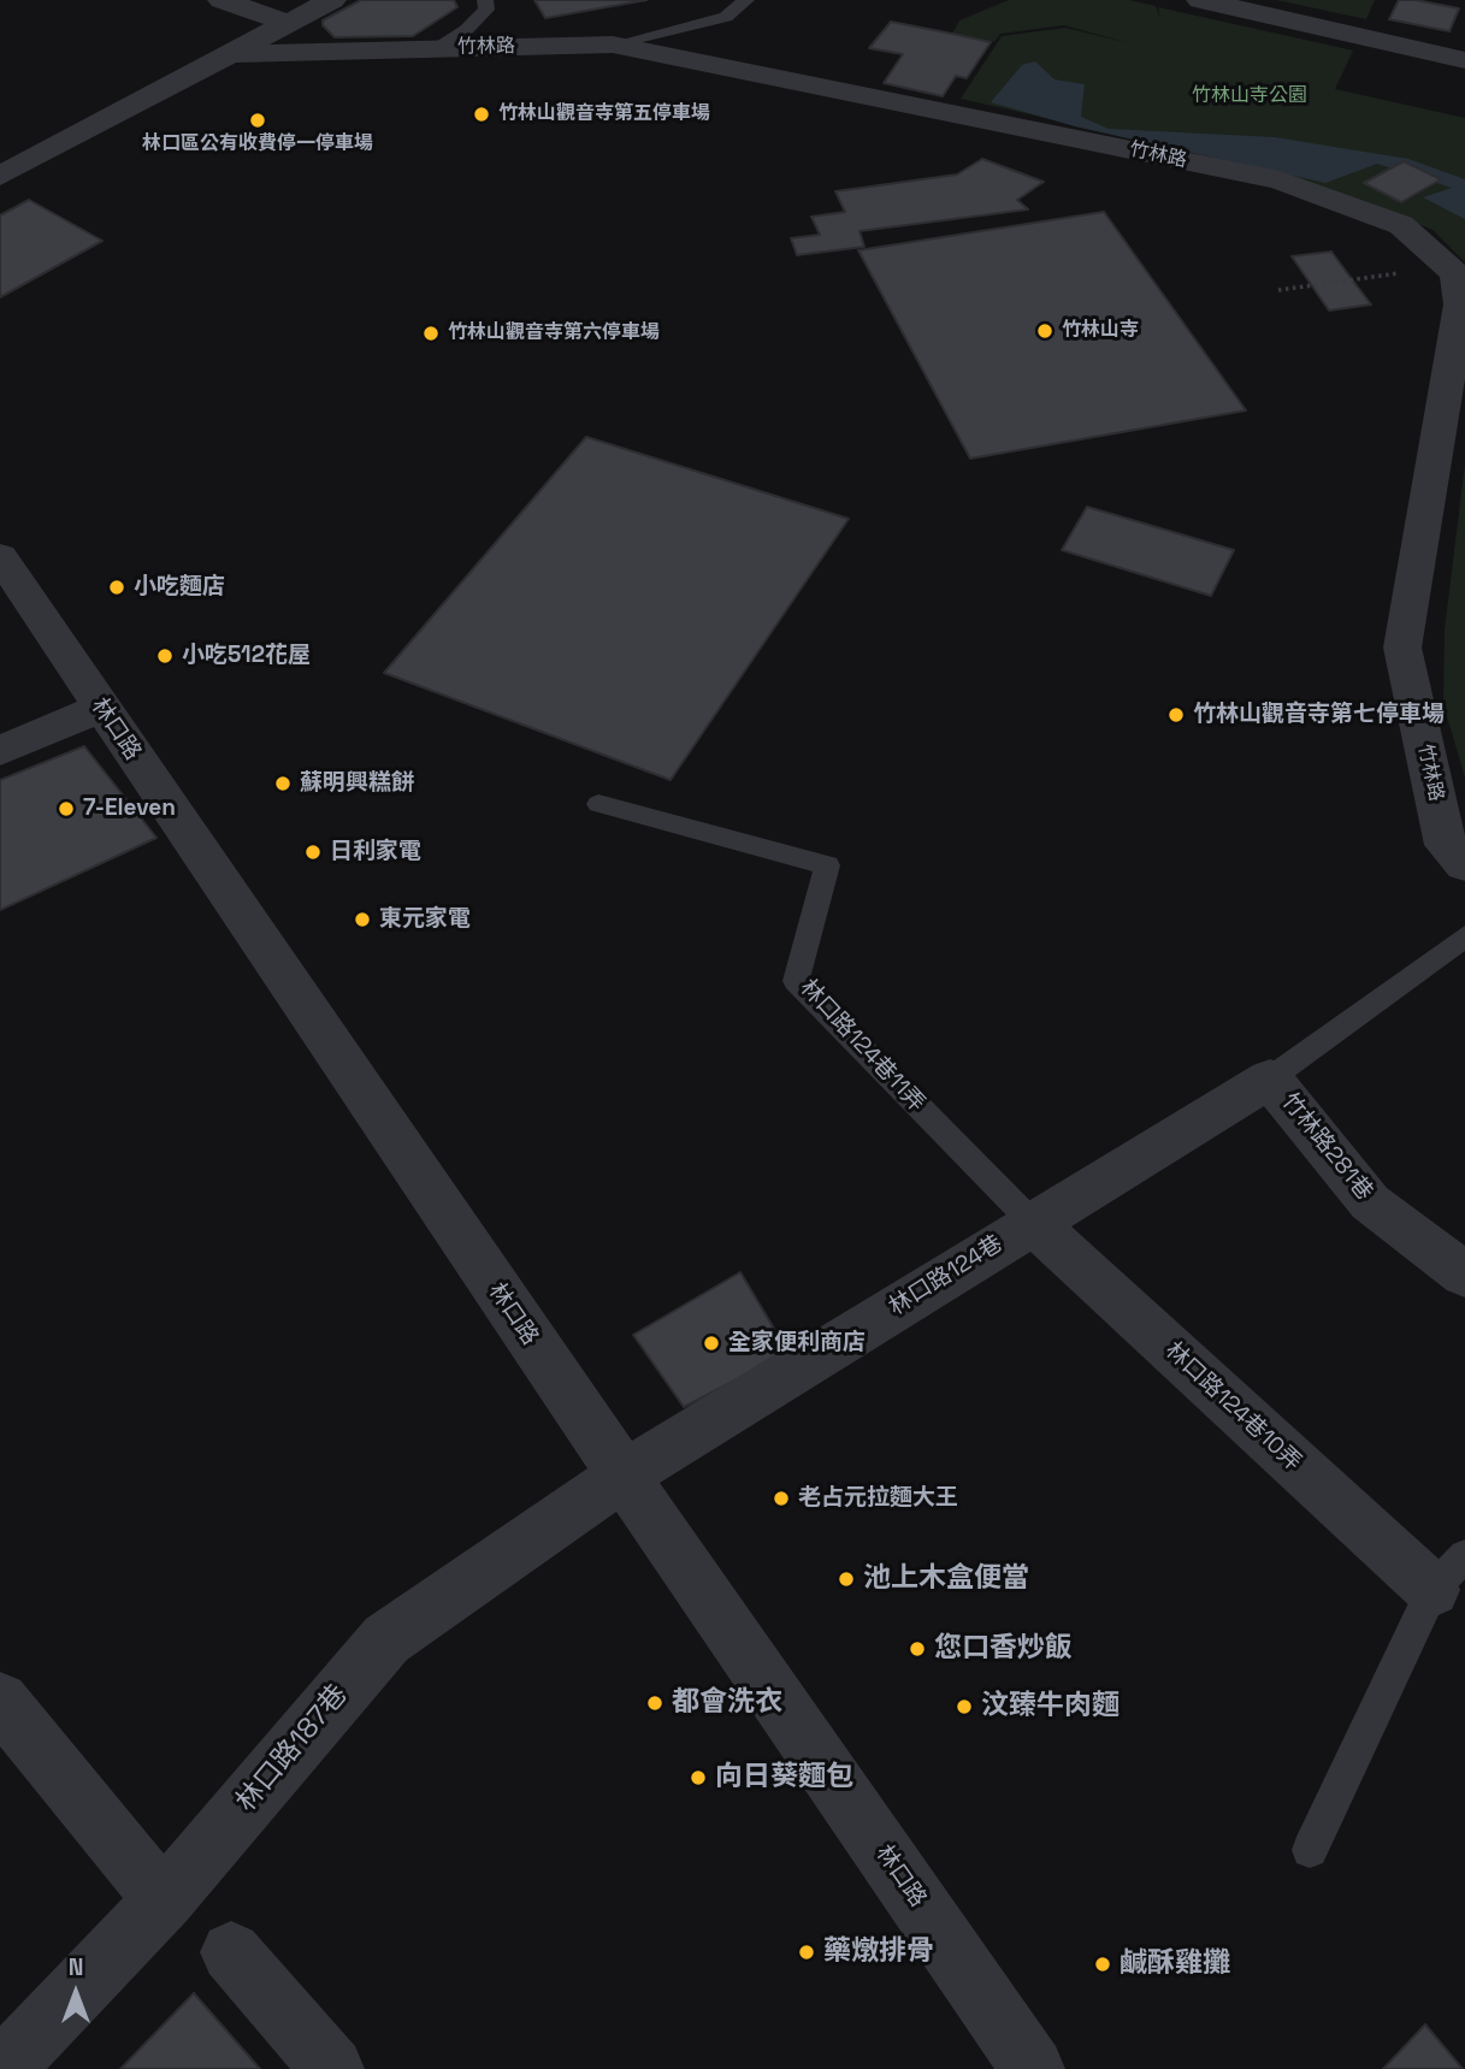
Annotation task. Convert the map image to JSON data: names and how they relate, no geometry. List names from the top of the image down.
{
  "streets": {
    "street": [
      "竹林路",
      "林口路",
      "竹林路281巷",
      "林口路124巷",
      "林口路124巷10弄",
      "林口路187巷"
    ],
    "lane": ["林口路124巷11弄"]
  },
  "crossings": [
    ["林口路", "林口路124巷"],
    ["林口路", "林口路187巷"],
    ["林口路124巷11弄", "林口路124巷"],
    ["林口路124巷11弄", "林口路124巷10弄"],
    ["竹林路281巷", "林口路124巷"],
    ["林口路124巷", "林口路124巷10弄"],
    ["林口路124巷", "林口路187巷"]
  ],
  "parks": ["竹林山寺公園"],
  "places": [
    "竹林山觀音寺第五停車場",
    "林口區公有收費停一停車場",
    "竹林山寺",
    "竹林山觀音寺第六停車場",
    "小吃麵店",
    "小吃512花屋",
    "竹林山觀音寺第七停車場",
    "蘇明興糕餅",
    "7-Eleven",
    "日利家電",
    "東元家電",
    "全家便利商店",
    "老占元拉麵大王",
    "池上木盒便當",
    "您口香炒飯",
    "都會洗衣",
    "汶臻牛肉麵",
    "向日葵麵包",
    "藥燉排骨",
    "鹹酥雞攤"
  ],
  "north": "top"
}
